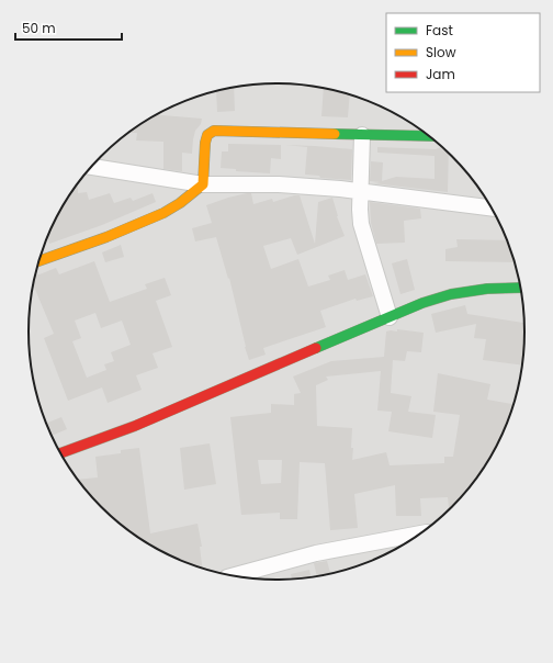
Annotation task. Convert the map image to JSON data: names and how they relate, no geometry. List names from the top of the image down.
{
  "legend": ["Fast", "Slow", "Jam"],
  "scale_bar": "50 m"
}
